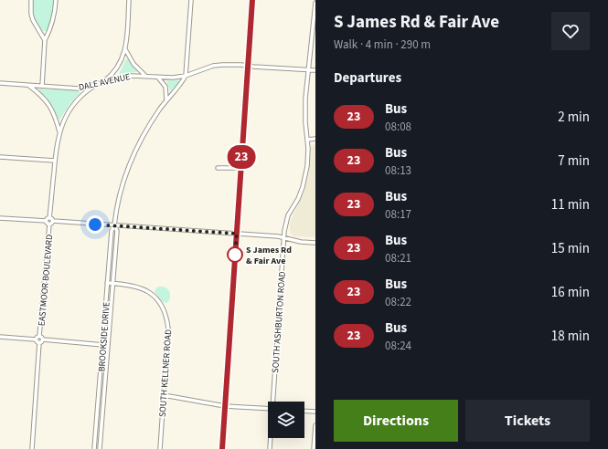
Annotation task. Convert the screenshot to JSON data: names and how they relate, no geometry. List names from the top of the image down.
{
  "streets": {
    "street": [
      "DALE AVENUE",
      "EASTMOOR BOULEVARD",
      "SOUTH ASHBURTON ROAD",
      "BROOKSIDE DRIVE",
      "SOUTH KELLNER ROAD"
    ]
  },
  "crossings": [
    ["DALE AVENUE", "SOUTH ASHBURTON ROAD"],
    ["DALE AVENUE", "BROOKSIDE DRIVE"],
    ["BROOKSIDE DRIVE", "SOUTH KELLNER ROAD"]
  ],
  "places": ["S James Rd & Fair Ave"],
  "lines": ["bus line 23"],
  "page": {
    "on_map": "23",
    "heading": [
      ["S James Rd & Fair Ave", "Walk · 4 min · 290 m"],
      "Departures"
    ],
    "list": [
      {
        "mark": "23",
        "name": "Bus",
        "note": "08:08",
        "value": "2 min"
      },
      {
        "mark": "23",
        "name": "Bus",
        "note": "08:13",
        "value": "7 min"
      },
      {
        "mark": "23",
        "name": "Bus",
        "note": "08:17",
        "value": "11 min"
      },
      {
        "mark": "23",
        "name": "Bus",
        "note": "08:21",
        "value": "15 min"
      },
      {
        "mark": "23",
        "name": "Bus",
        "note": "08:22",
        "value": "16 min"
      },
      {
        "mark": "23",
        "name": "Bus",
        "note": "08:24",
        "value": "18 min"
      }
    ],
    "buttons": ["Directions", "Tickets"]
  }
}
